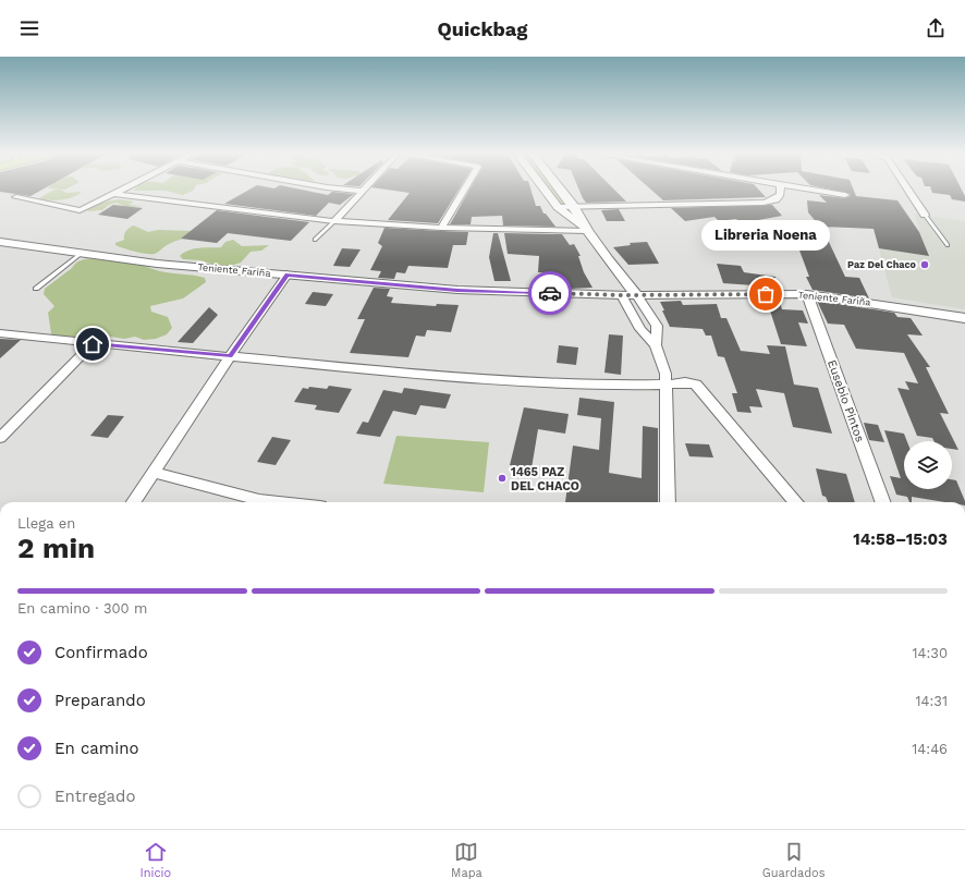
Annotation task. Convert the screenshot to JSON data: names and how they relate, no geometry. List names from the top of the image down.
{
  "streets": {
    "street": ["Teniente Fariña", "Eusebio Pintos"]
  },
  "crossings": [
    ["Teniente Fariña", "Eusebio Pintos"]
  ],
  "places": ["Paz Del Chaco", "Libreria Noena", "1465 PAZ DEL CHACO"],
  "page": {
    "header": "Quickbag",
    "bubble": "Libreria Noena",
    "heading": ["2 min", "Llega en", "14:58–15:03"],
    "bar": "En camino · 300 m",
    "list": [
      ["Confirmado", "14:30"],
      ["Preparando", "14:31"],
      ["En camino", "14:46"],
      "Entregado"
    ],
    "tabs": ["Inicio", "Mapa", "Guardados"]
  }
}
